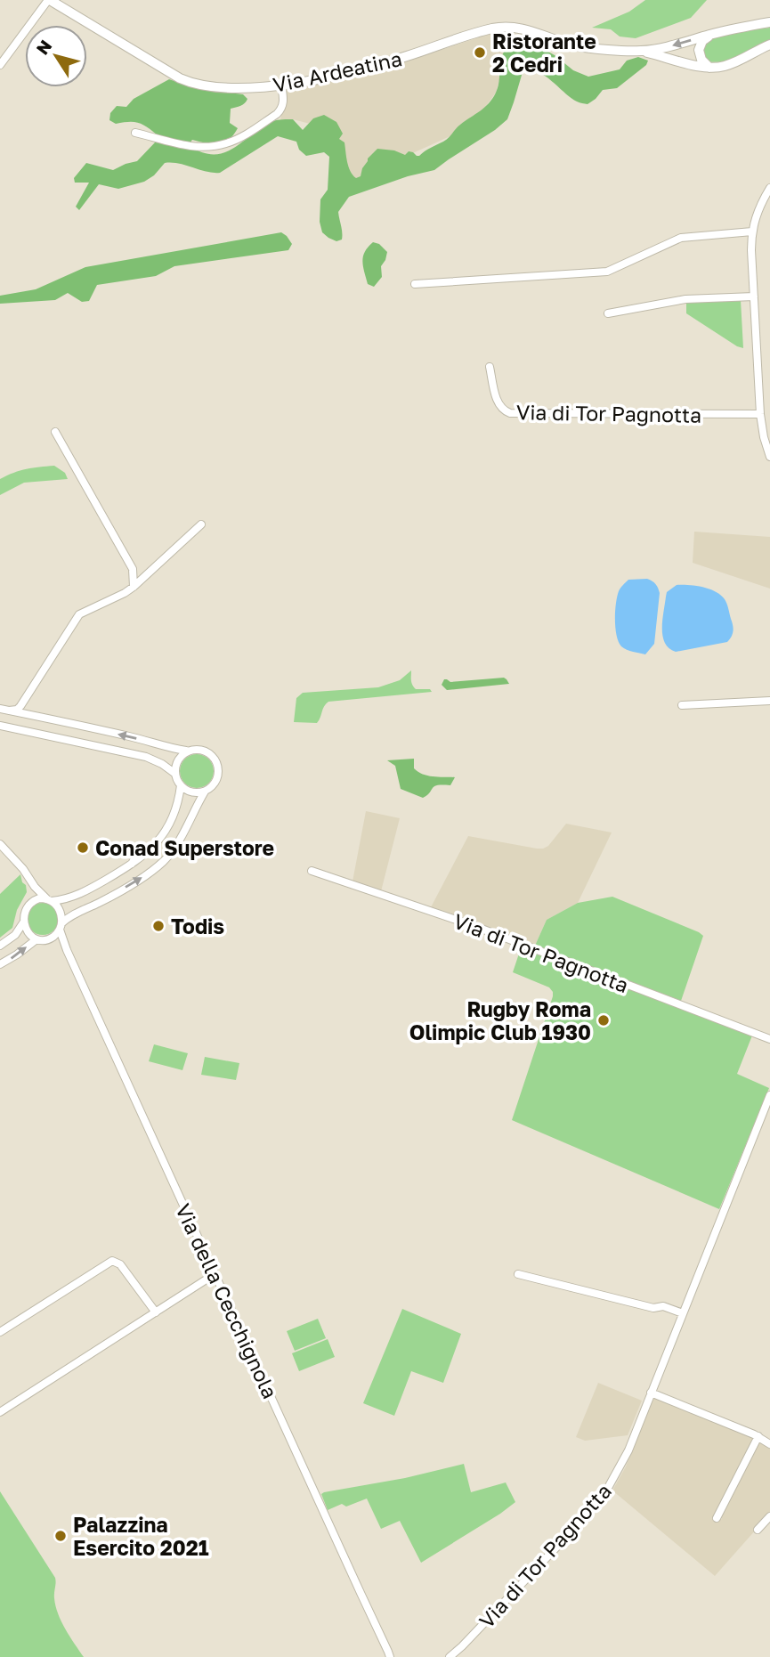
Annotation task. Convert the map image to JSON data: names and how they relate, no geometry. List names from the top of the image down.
{
  "streets": {
    "main road": ["Via Ardeatina"],
    "street": ["Via di Tor Pagnotta", "Via della Cecchignola"]
  },
  "places": [
    "Ristorante 2 Cedri",
    "Conad Superstore",
    "Todis",
    "Rugby Roma Olimpic Club 1930",
    "Palazzina Esercito 2021"
  ],
  "north": "top left"
}
